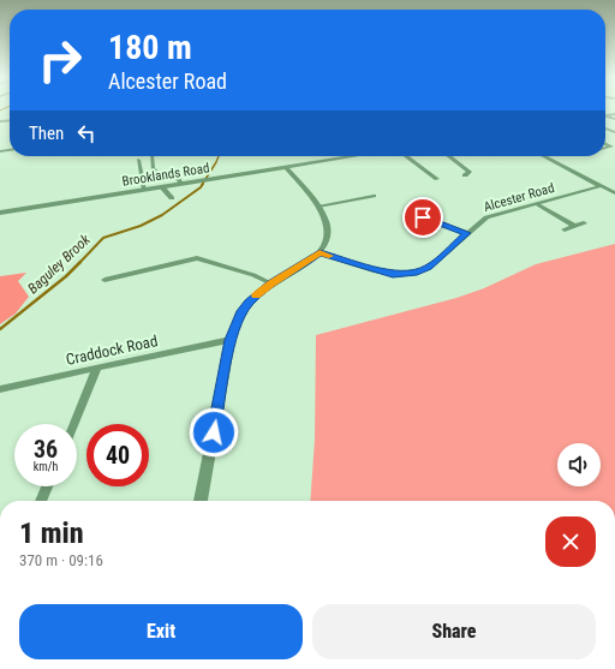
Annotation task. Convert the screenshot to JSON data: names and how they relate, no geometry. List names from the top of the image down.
{
  "streets": {
    "street": ["Brooklands Road", "Alcester Road", "Craddock Road"]
  },
  "water": ["Baguley Brook"],
  "page": {
    "turn": ["180 m", "Alcester Road"],
    "then": "Then",
    "speed": "36 km/h",
    "limit": "40",
    "heading": ["1 min", "370 m · 09:16"],
    "buttons": ["Exit", "Share"]
  }
}
